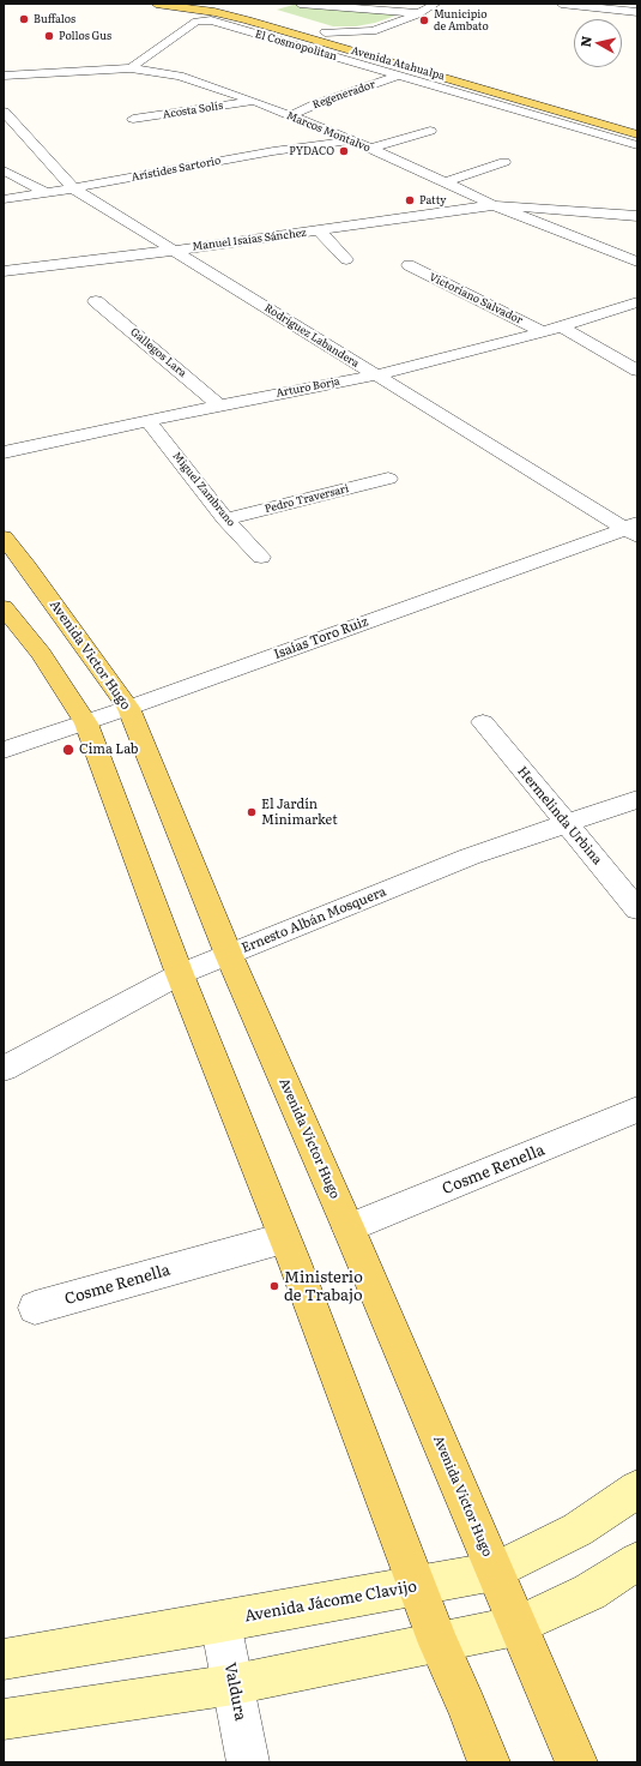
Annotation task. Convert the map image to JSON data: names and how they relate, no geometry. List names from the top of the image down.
{
  "streets": {
    "main road": ["Avenida Atahualpa", "Avenida Victor Hugo"],
    "street": [
      "El Cosmopolitan",
      "Regenerador",
      "Acosta Solís",
      "Marcos Montalvo",
      "Arístides Sartorio",
      "Manuel Isaías Sánchez",
      "Victoriano Salvador",
      "Rodríguez Labandera",
      "Gallegos Lara",
      "Arturo Borja",
      "Miguel Zambrano",
      "Pedro Traversari",
      "Isaías Toro Ruiz",
      "Hermelinda Urbina",
      "Ernesto Albán Mosquera",
      "Cosme Renella",
      "Avenida Jácome Clavijo",
      "Valdura"
    ]
  },
  "crossings": [
    ["El Cosmopolitan", "Regenerador"],
    ["El Cosmopolitan", "Marcos Montalvo"],
    ["Regenerador", "Marcos Montalvo"],
    ["Acosta Solís", "Marcos Montalvo"],
    ["Marcos Montalvo", "Arístides Sartorio"],
    ["Marcos Montalvo", "Manuel Isaías Sánchez"],
    ["Arístides Sartorio", "Rodríguez Labandera"],
    ["Manuel Isaías Sánchez", "Rodríguez Labandera"],
    ["Victoriano Salvador", "Arturo Borja"],
    ["Rodríguez Labandera", "Arturo Borja"],
    ["Rodríguez Labandera", "Isaías Toro Ruiz"],
    ["Gallegos Lara", "Arturo Borja"],
    ["Arturo Borja", "Miguel Zambrano"],
    ["Miguel Zambrano", "Pedro Traversari"],
    ["Isaías Toro Ruiz", "Avenida Victor Hugo"],
    ["Avenida Victor Hugo", "Ernesto Albán Mosquera"],
    ["Avenida Victor Hugo", "Cosme Renella"],
    ["Avenida Victor Hugo", "Avenida Jácome Clavijo"],
    ["Hermelinda Urbina", "Ernesto Albán Mosquera"],
    ["Avenida Jácome Clavijo", "Valdura"]
  ],
  "places": [
    "Buffalos",
    "Municipio de Ambato",
    "Pollos Gus",
    "PYDACO",
    "Patty",
    "Cima Lab",
    "El Jardín Minimarket",
    "Ministerio de Trabajo"
  ],
  "north": "left"
}
